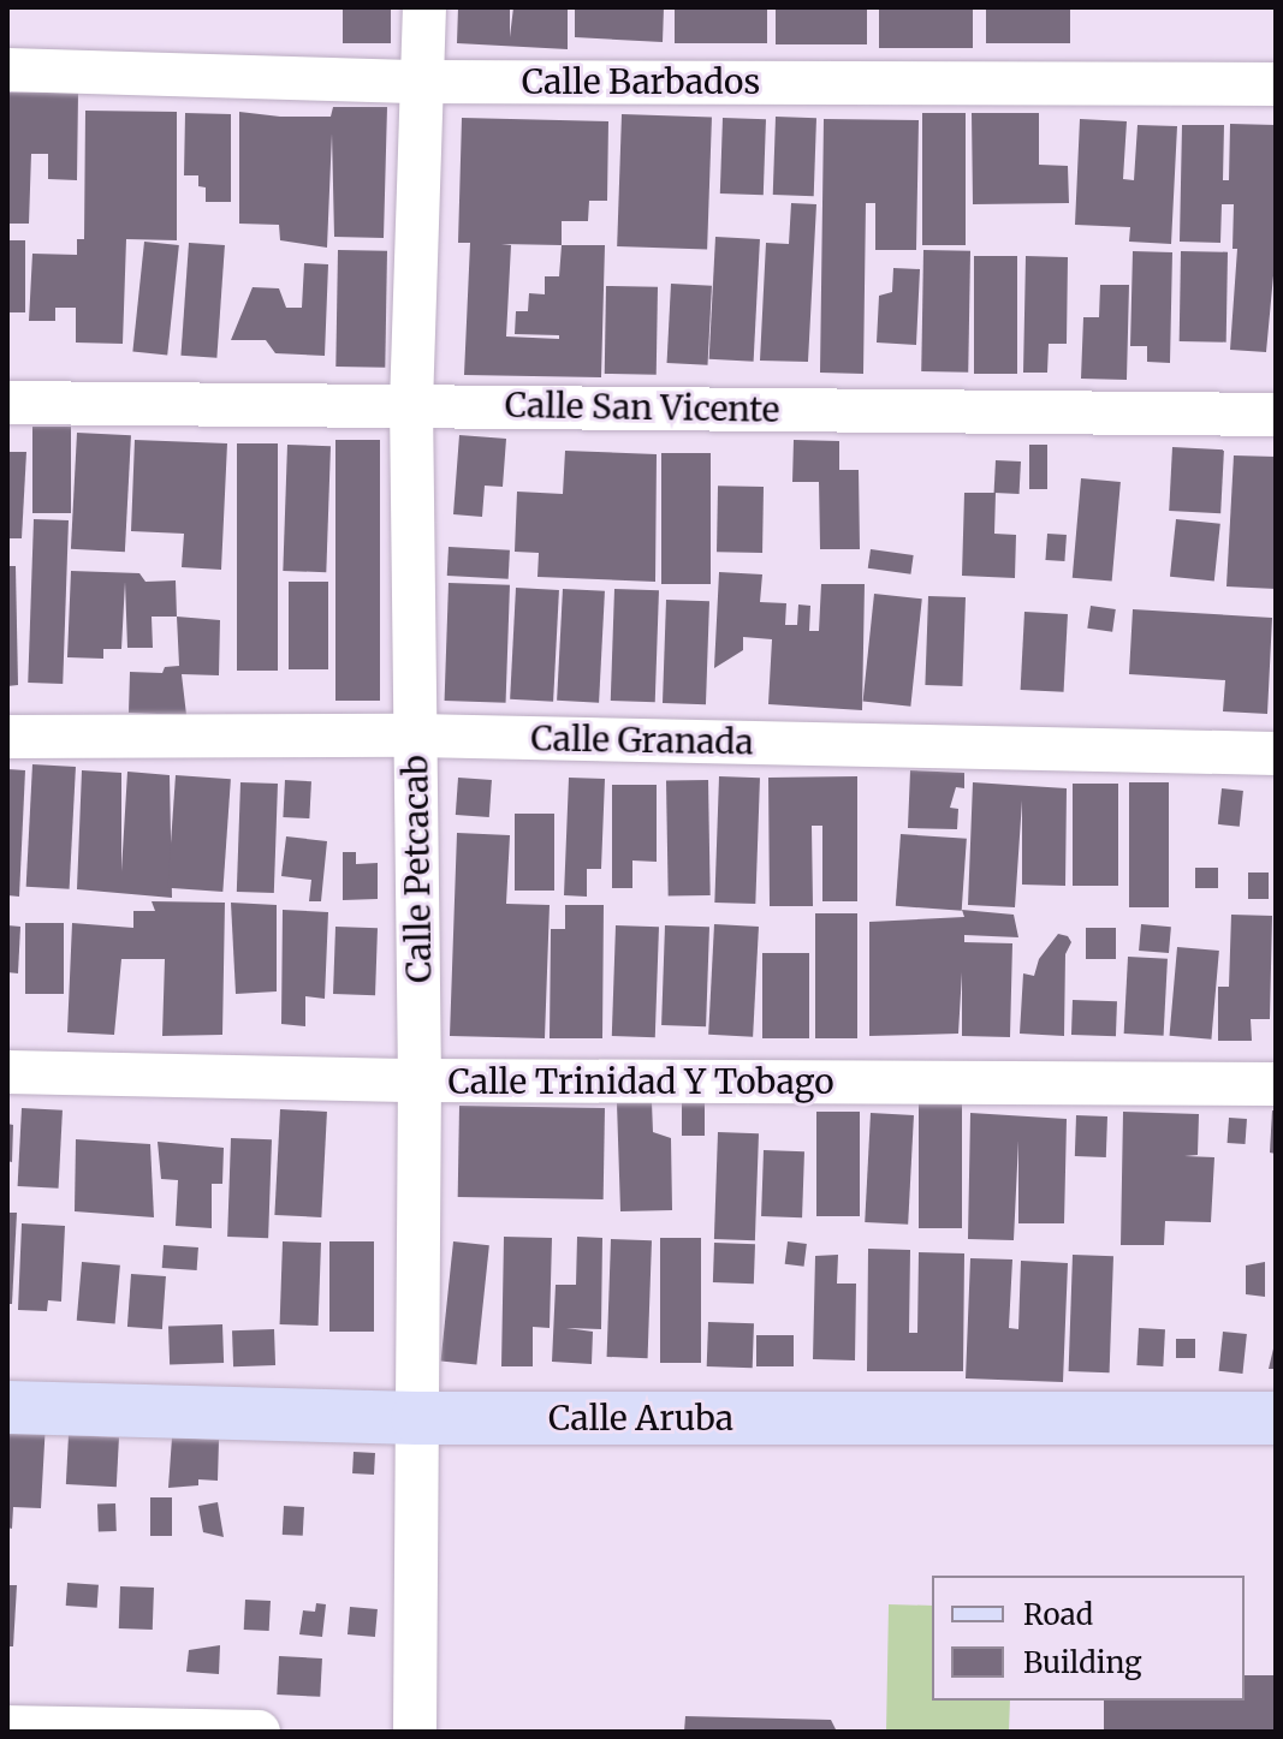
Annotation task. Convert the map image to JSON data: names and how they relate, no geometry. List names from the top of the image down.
{
  "streets": {
    "street": [
      "Calle Barbados",
      "Calle San Vicente",
      "Calle Granada",
      "Calle Petcacab",
      "Calle Trinidad Y Tobago",
      "Calle Aruba"
    ]
  },
  "crossings": [
    ["Calle Barbados", "Calle Petcacab"],
    ["Calle San Vicente", "Calle Petcacab"],
    ["Calle Granada", "Calle Petcacab"],
    ["Calle Petcacab", "Calle Trinidad Y Tobago"],
    ["Calle Petcacab", "Calle Aruba"]
  ],
  "legend": ["Road", "Building"]
}
